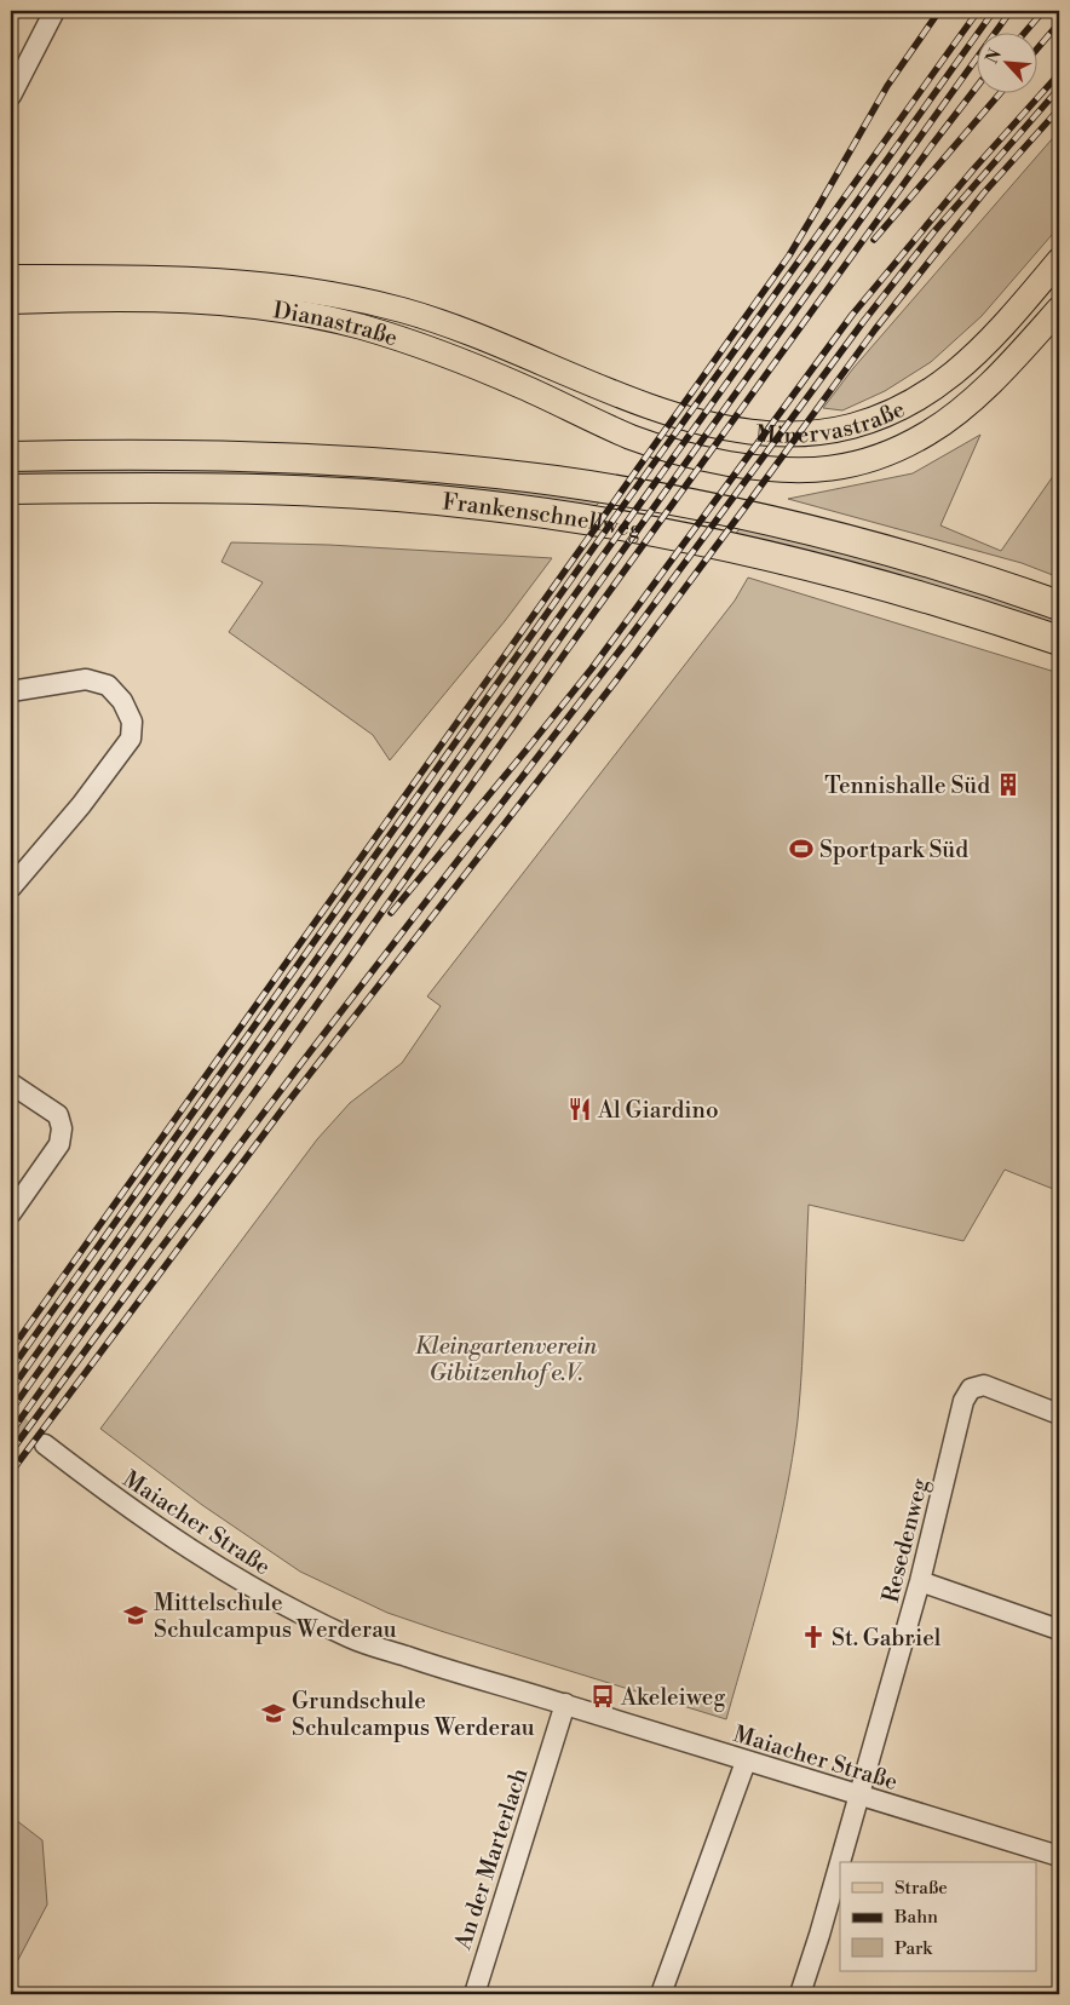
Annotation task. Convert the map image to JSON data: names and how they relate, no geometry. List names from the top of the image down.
{
  "streets": {
    "highway": ["Frankenschnellweg"],
    "main road": ["Dianastraße", "Minervastraße"],
    "street": ["Maiacher Straße", "Resedenweg", "An der Marterlach"]
  },
  "crossings": [
    ["Dianastraße", "Minervastraße"],
    ["Maiacher Straße", "Resedenweg"],
    ["Maiacher Straße", "An der Marterlach"]
  ],
  "parks": ["Kleingartenverein Gibitzenhof e.V."],
  "places": {
    "building": ["Tennishalle Süd"],
    "sports": ["Sportpark Süd"],
    "restaurant": ["Al Giardino"],
    "school or university": ["Mittelschule Schulcampus Werderau", "Grundschule Schulcampus Werderau"],
    "church": ["St. Gabriel"],
    "bus stop": ["Akeleiweg"]
  },
  "legend": ["Straße", "Bahn", "Park"],
  "north": "top left"
}
